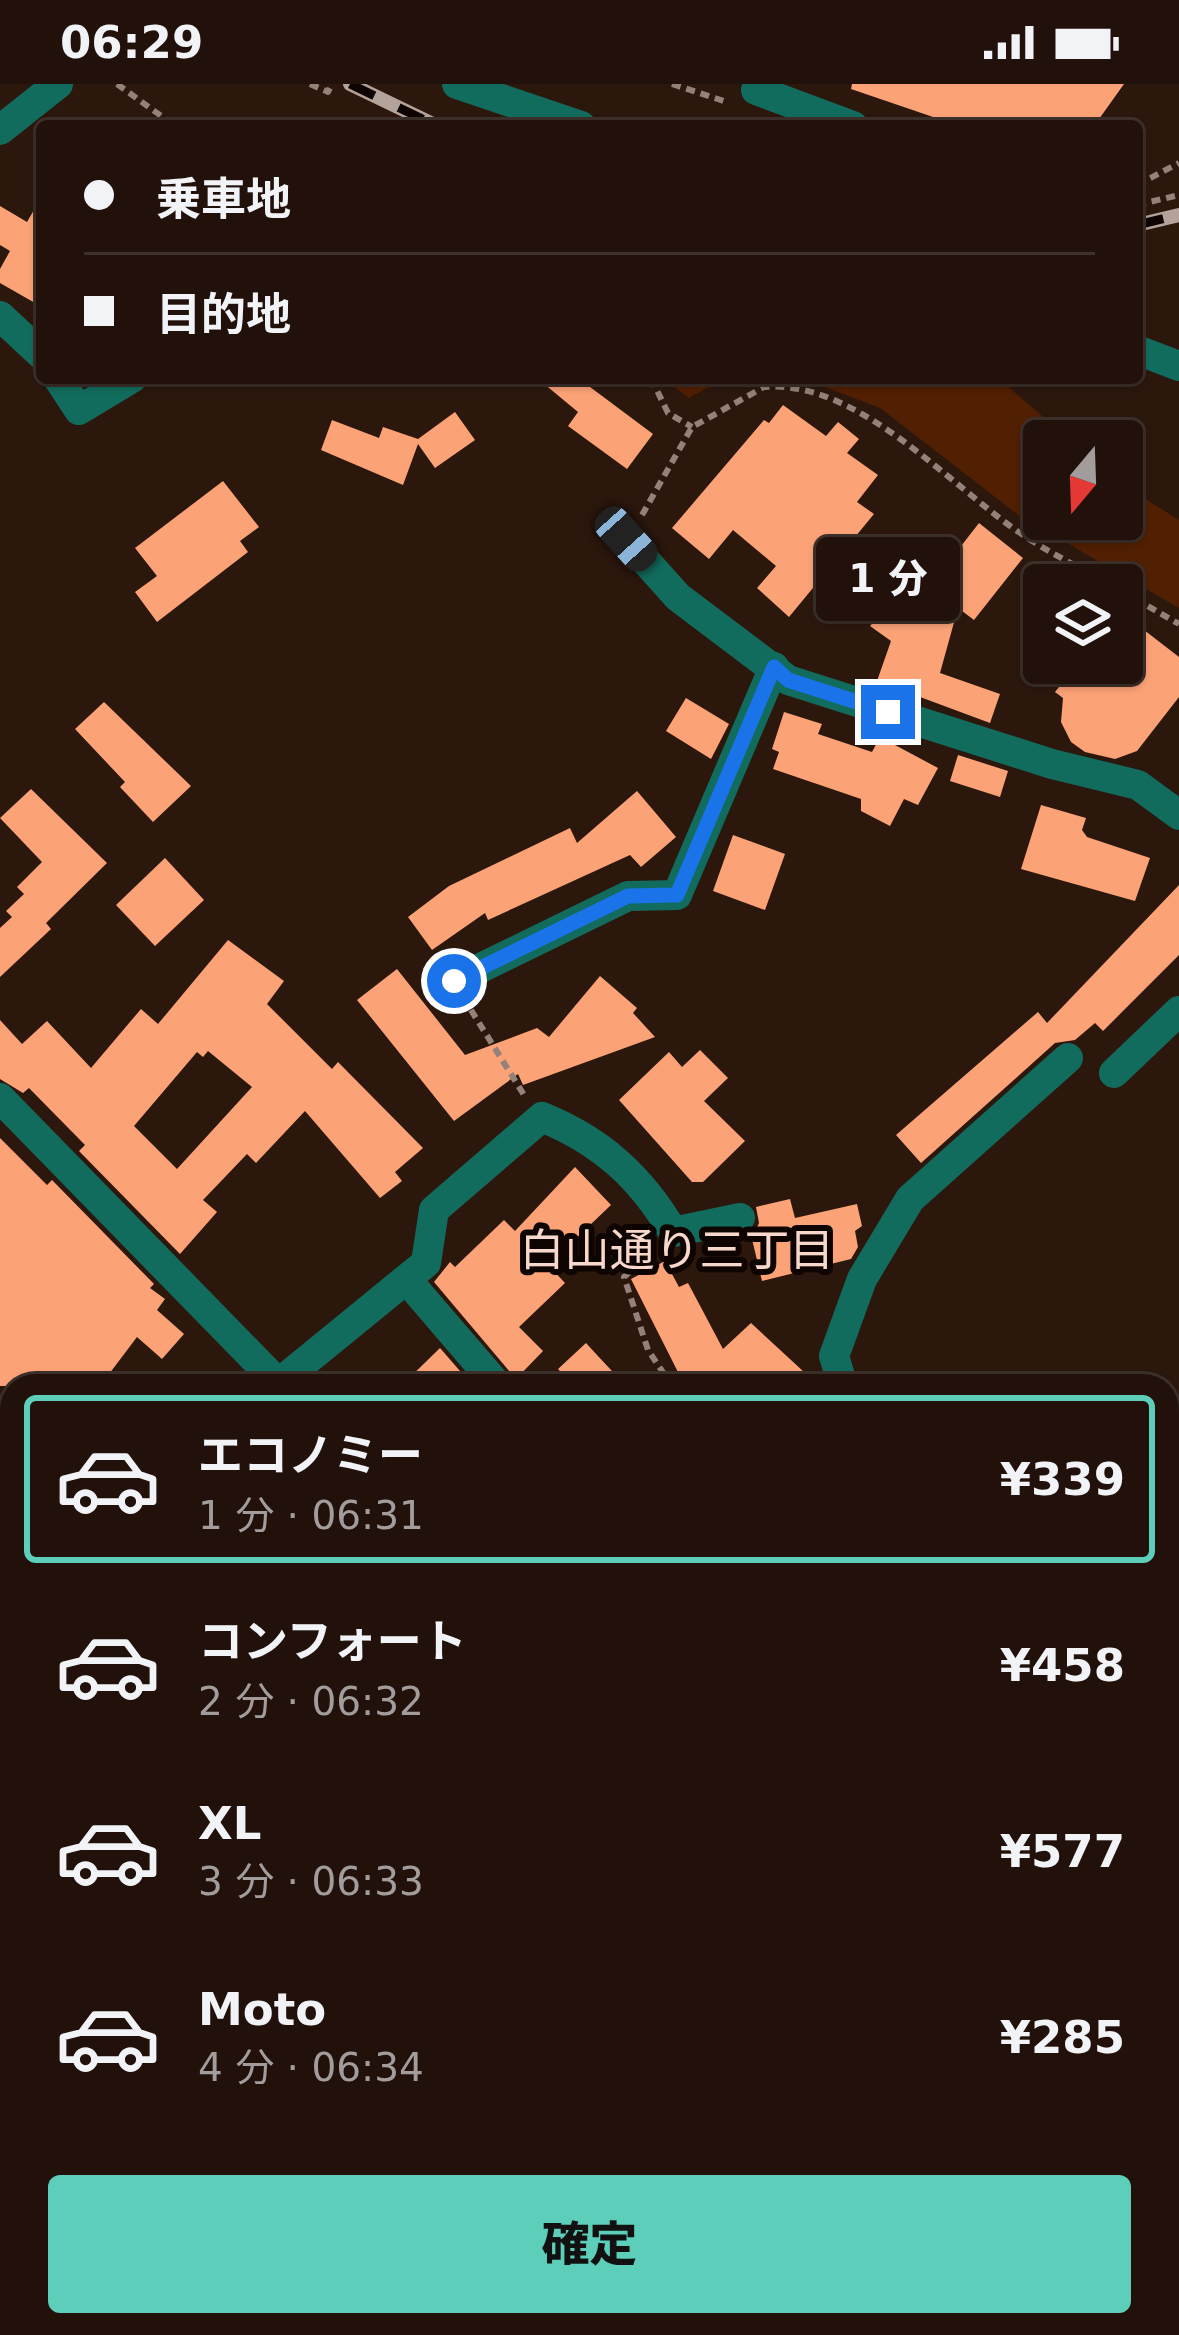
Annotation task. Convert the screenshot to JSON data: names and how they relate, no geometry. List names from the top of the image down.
{
  "districts": ["白山通り三丁目"],
  "north": "bottom",
  "page": {
    "status": "06:29",
    "banner": ["乗車地", "目的地"],
    "bubble": "1 分",
    "list": [
      {
        "name": "エコノミー",
        "note": "1 分 · 06:31",
        "value": "¥339"
      },
      {
        "name": "コンフォート",
        "note": "2 分 · 06:32",
        "value": "¥458"
      },
      {
        "name": "XL",
        "note": "3 分 · 06:33",
        "value": "¥577"
      },
      {
        "name": "Moto",
        "note": "4 分 · 06:34",
        "value": "¥285"
      }
    ],
    "buttons": "確定"
  }
}
